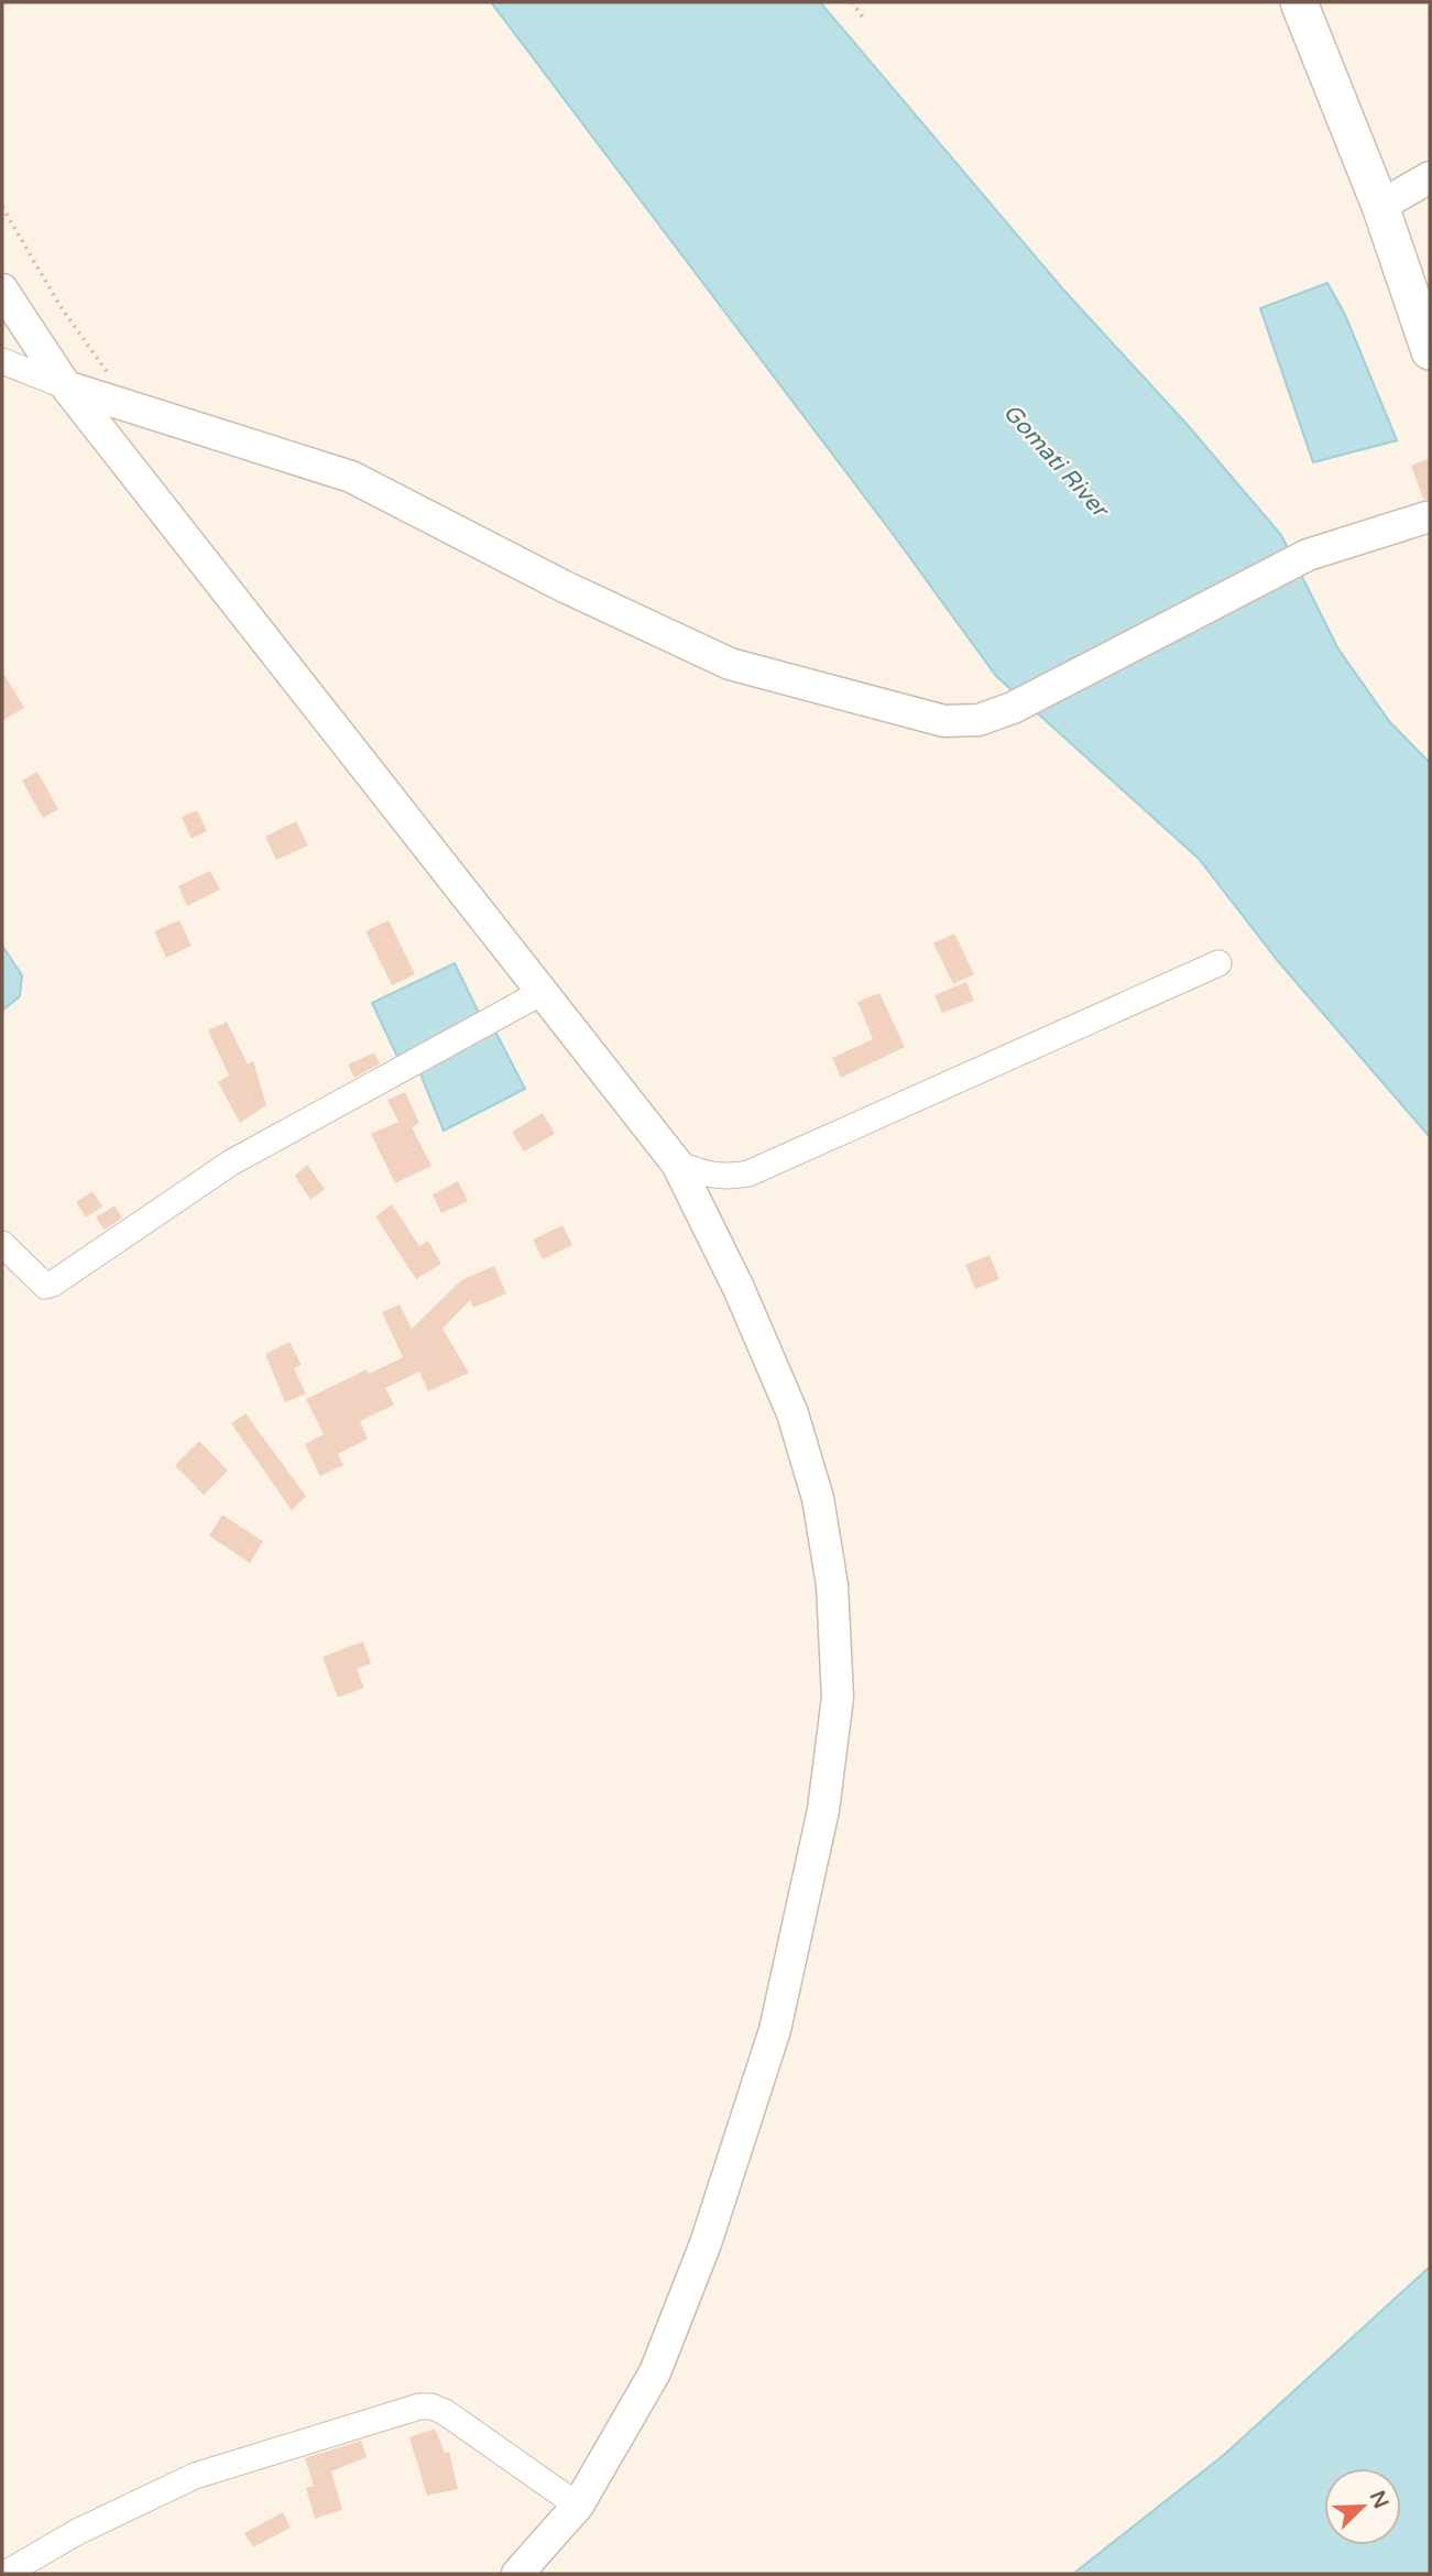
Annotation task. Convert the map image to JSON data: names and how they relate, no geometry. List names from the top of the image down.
{
  "water": ["Gomati River"],
  "north": "top right"
}
